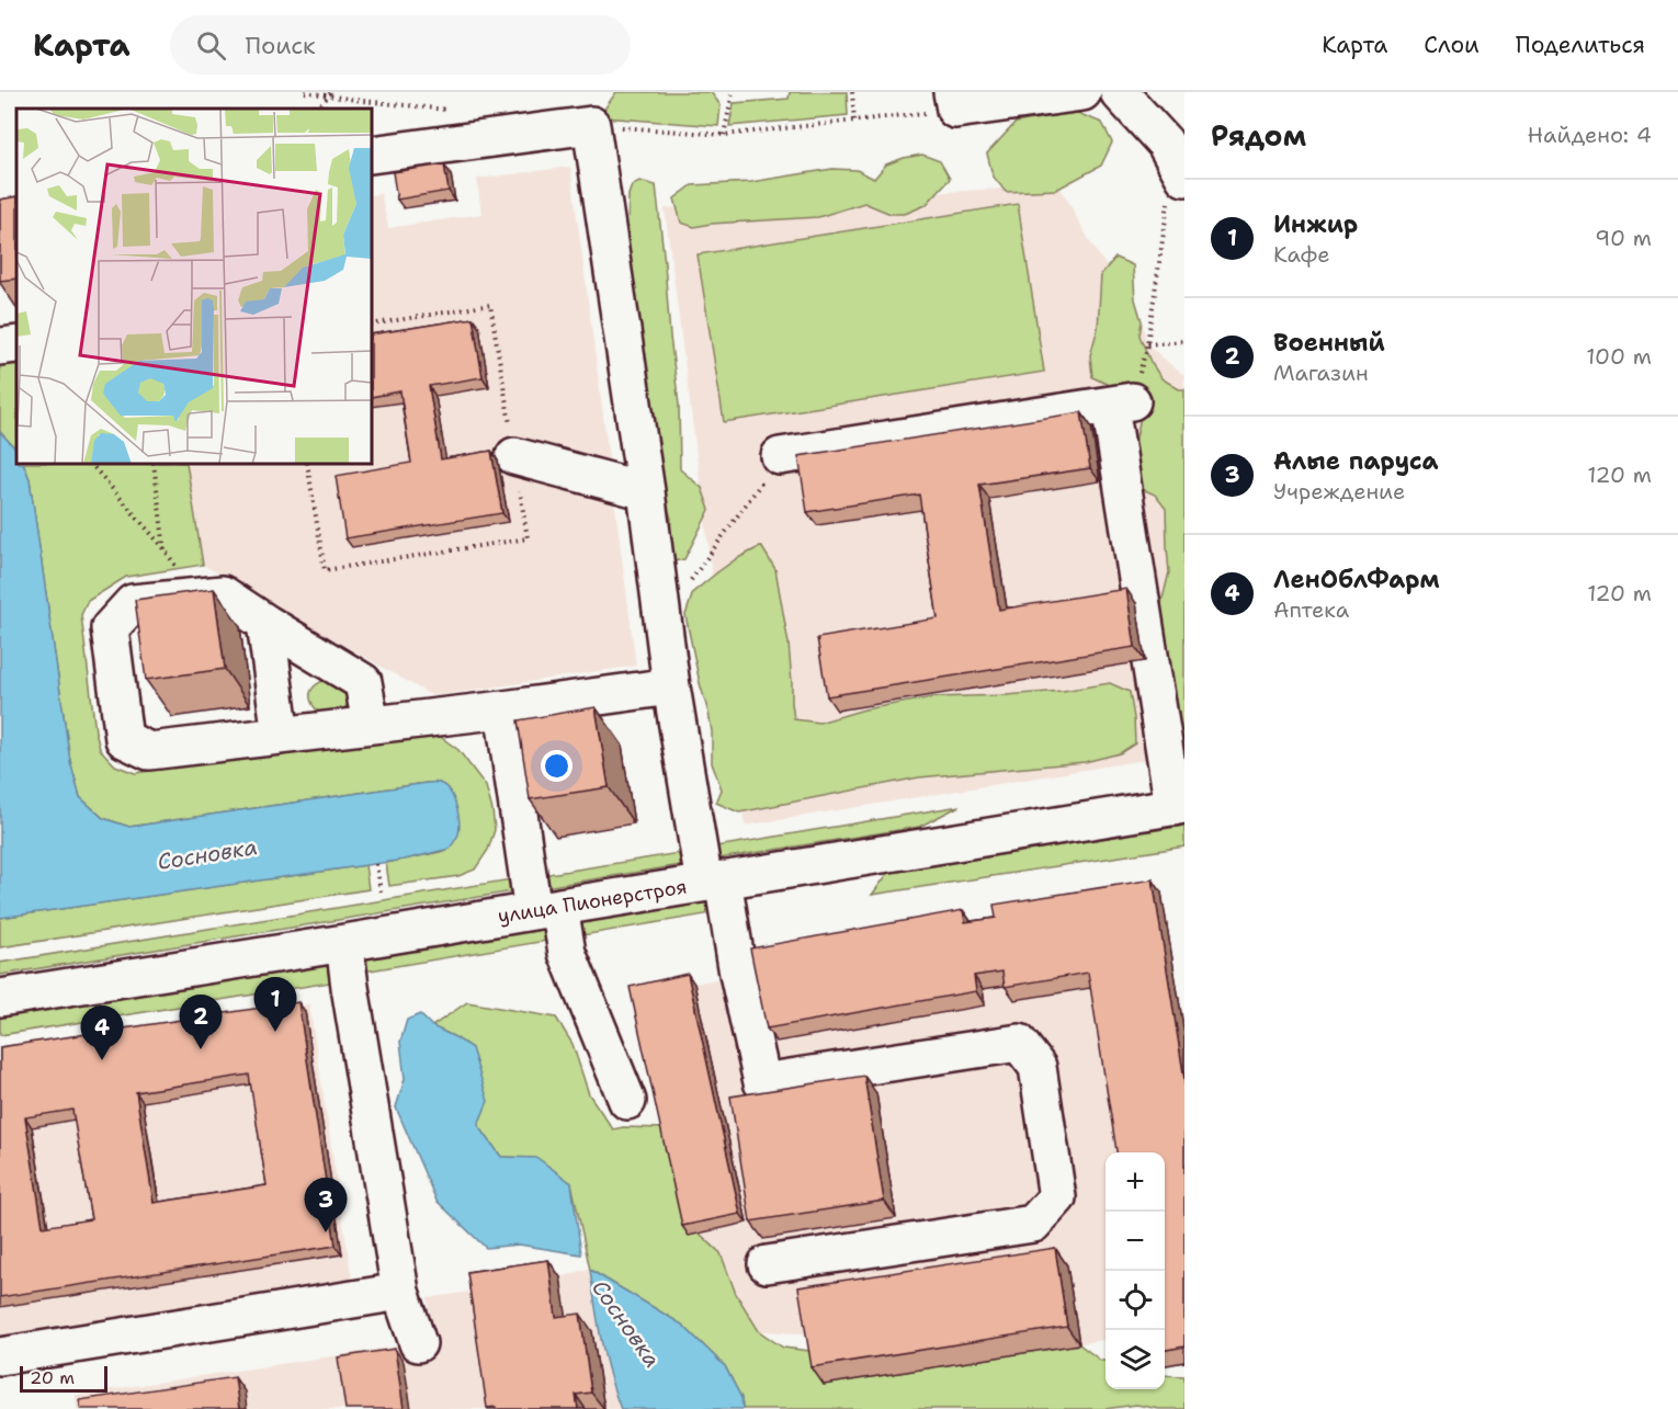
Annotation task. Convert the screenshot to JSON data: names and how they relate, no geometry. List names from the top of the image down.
{
  "streets": {
    "street": ["улица Пионерстроя"]
  },
  "water": ["Сосновка"],
  "scale_bar": "20 m",
  "page": {
    "header": "Карта",
    "search": "Поиск",
    "nav": ["Карта", "Слои", "Поделиться"],
    "heading": ["Рядом", "Найдено: 4"],
    "list": [
      {
        "mark": "1",
        "name": "Инжир",
        "note": "Кафе",
        "value": "90 m"
      },
      {
        "mark": "2",
        "name": "Военный",
        "note": "Магазин",
        "value": "100 m"
      },
      {
        "mark": "3",
        "name": "Алые паруса",
        "note": "Учреждение",
        "value": "120 m"
      },
      {
        "mark": "4",
        "name": "ЛенОблФарм",
        "note": "Аптека",
        "value": "120 m"
      }
    ],
    "pins": [
      "1",
      "2",
      "4",
      "3"
    ],
    "map_buttons": ["+", "−"],
    "scale": "20 m"
  }
}
